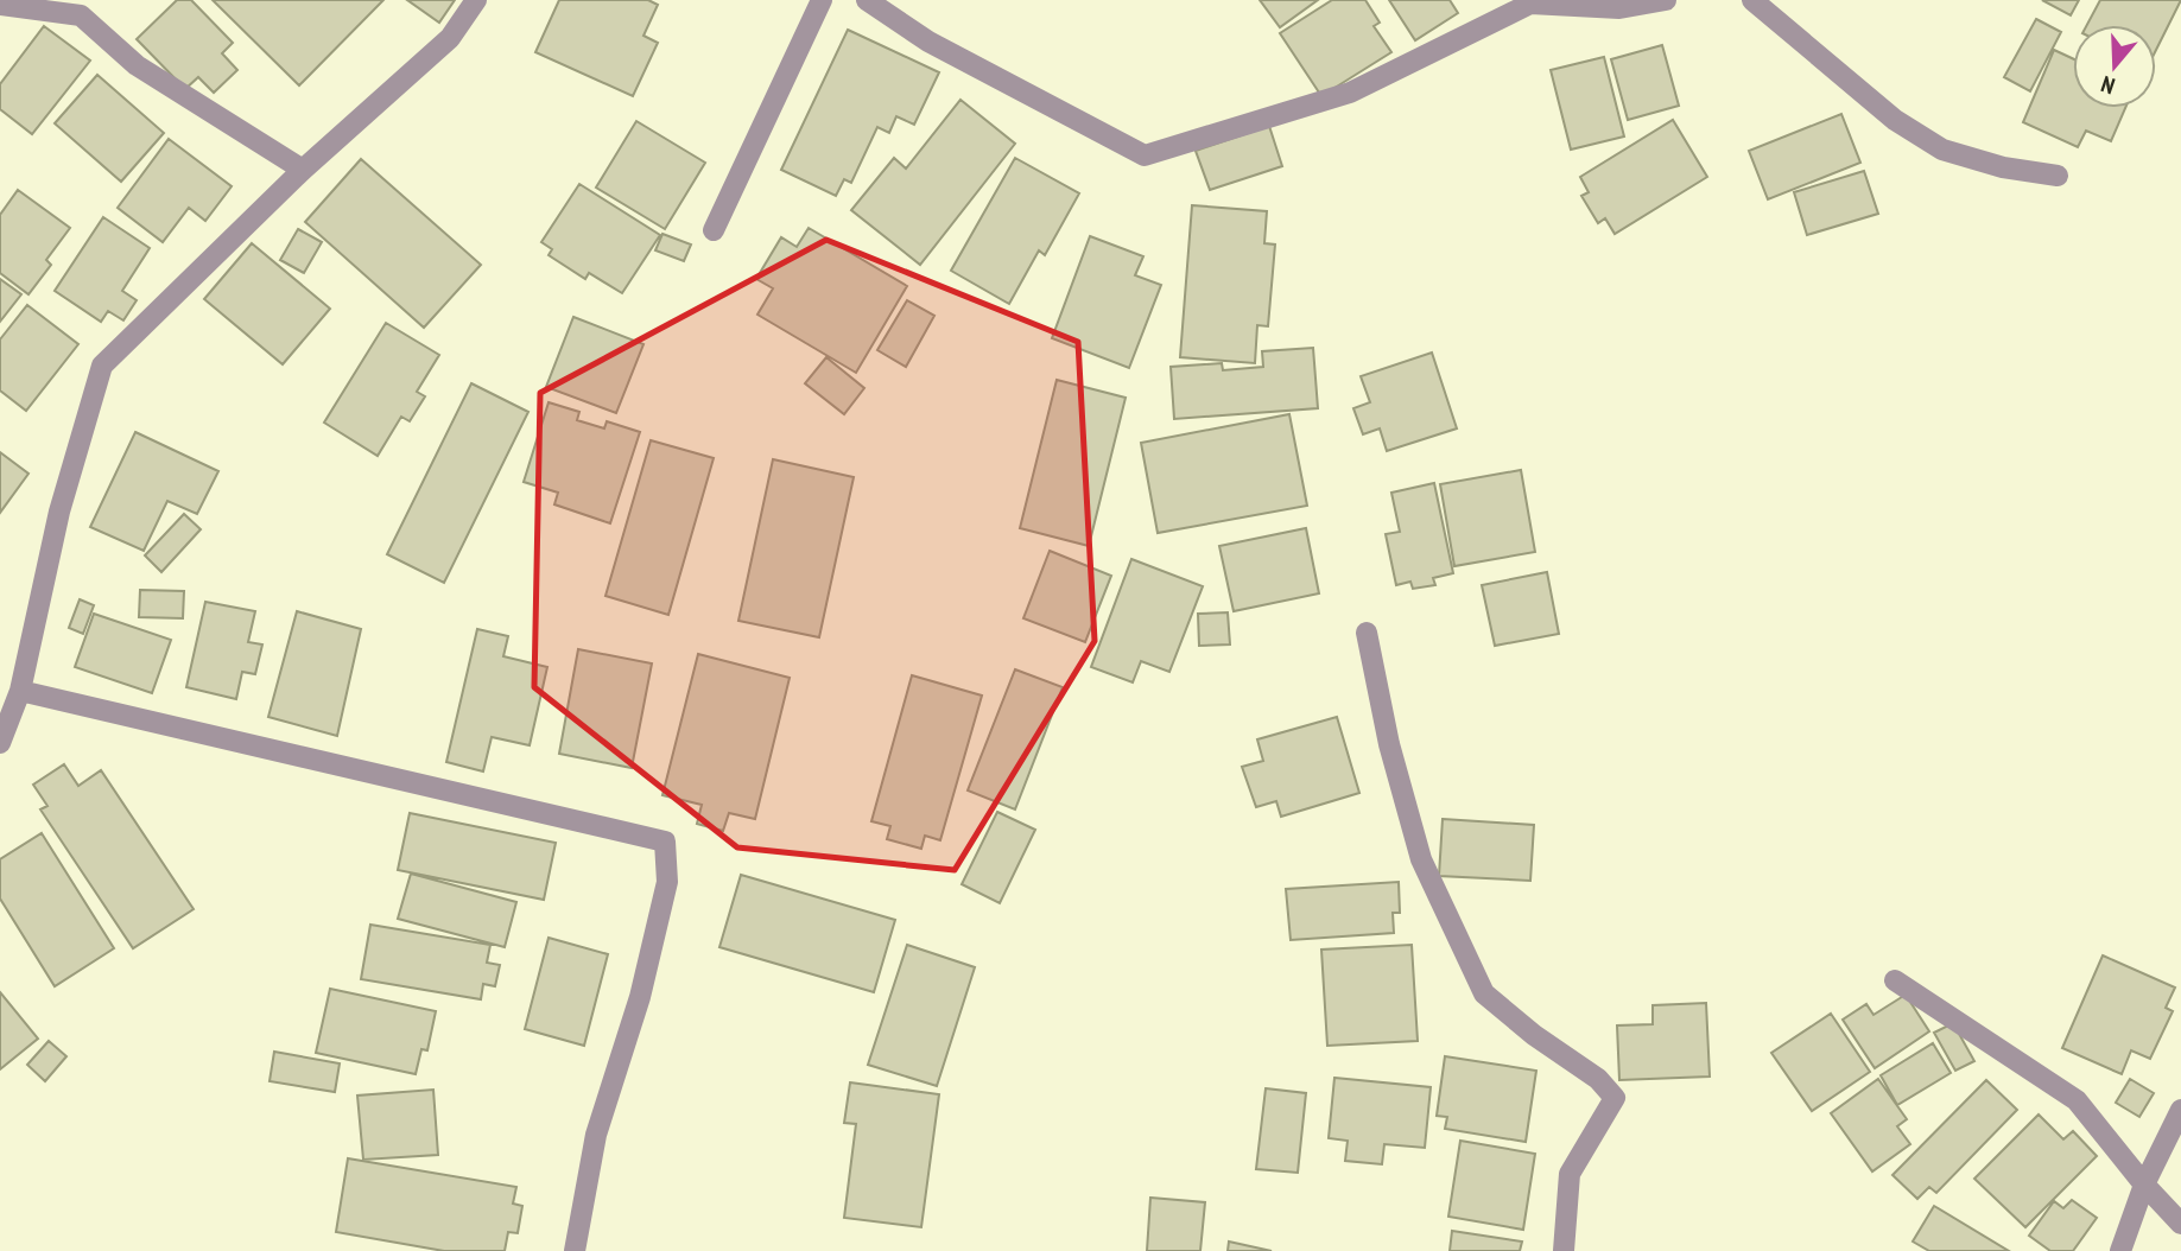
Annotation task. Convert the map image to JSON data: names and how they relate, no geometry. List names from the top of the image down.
{
  "north": "bottom"
}
